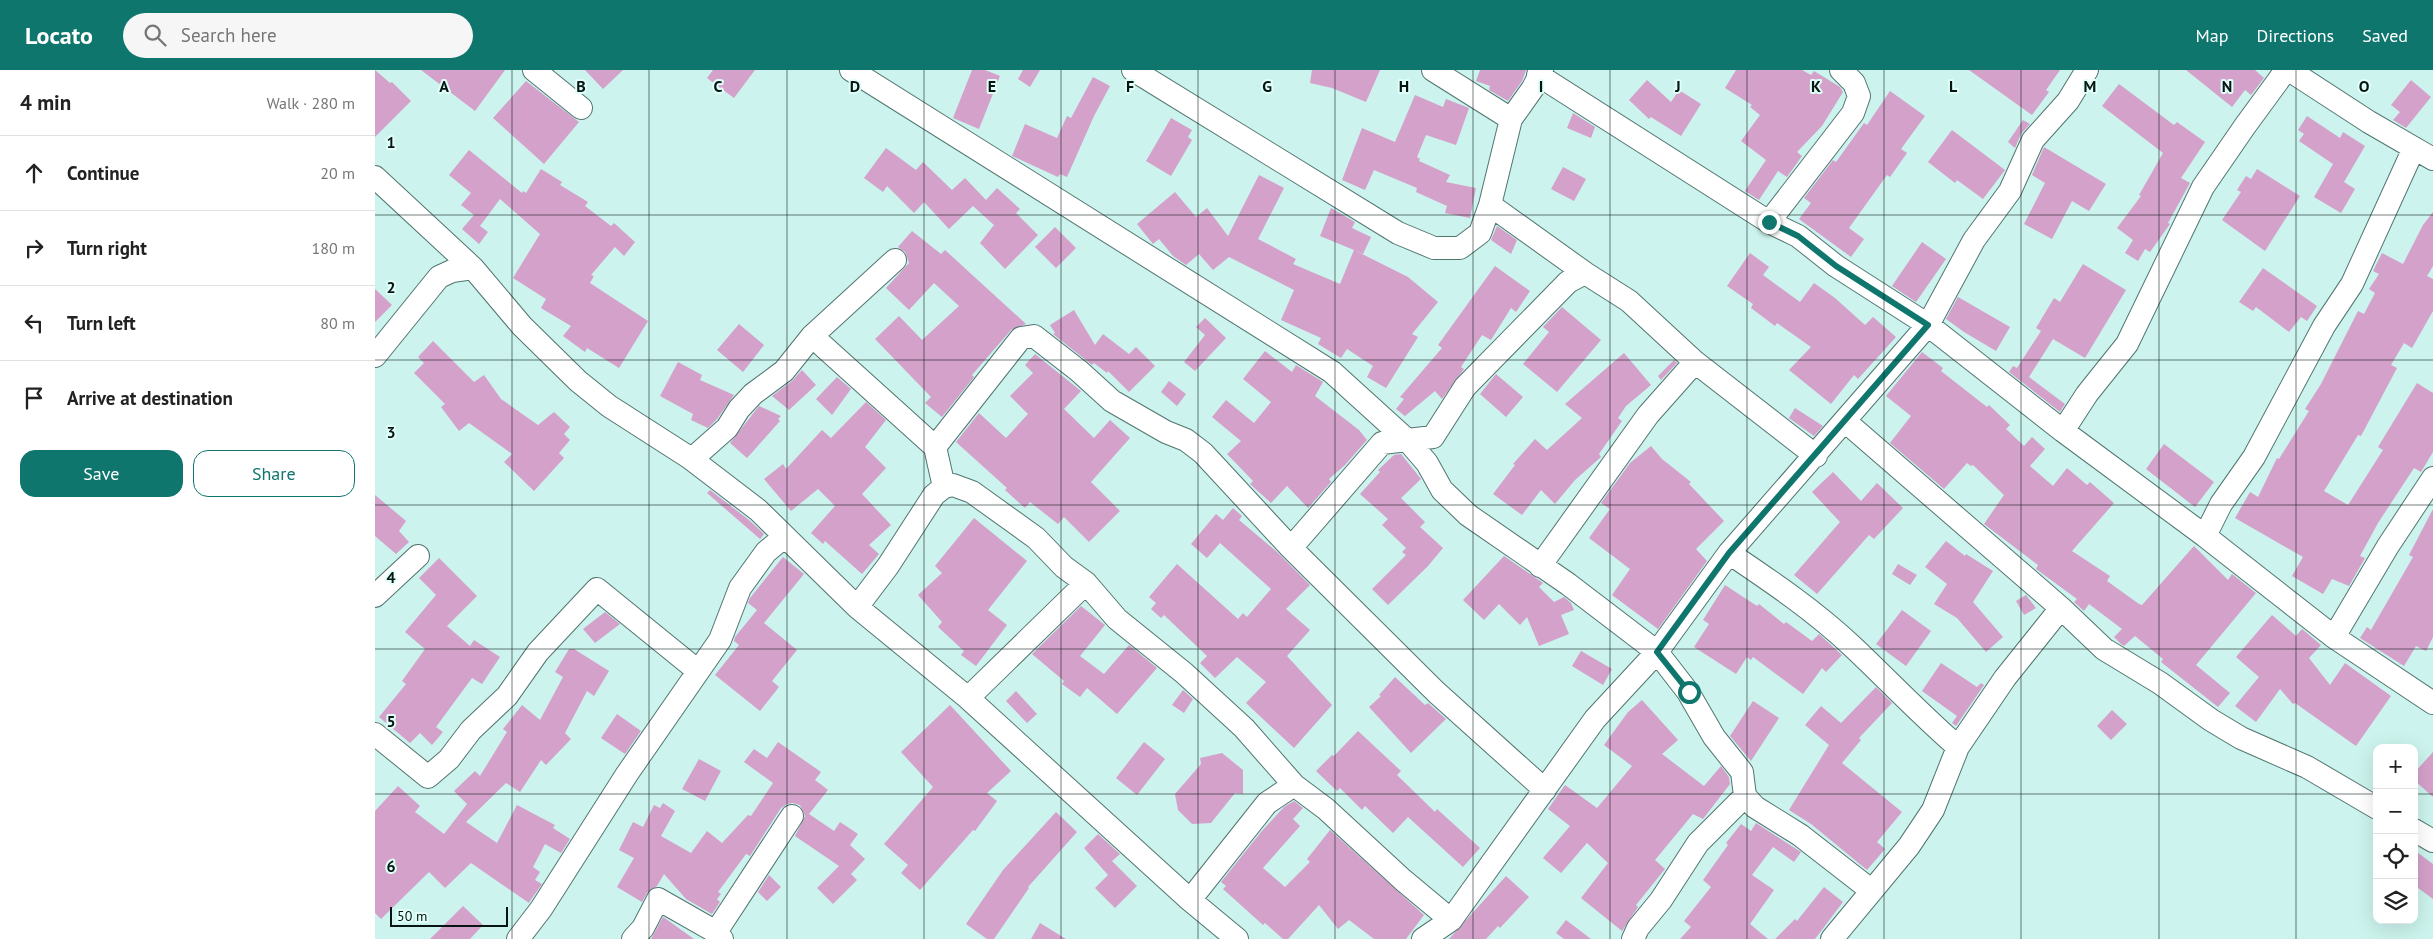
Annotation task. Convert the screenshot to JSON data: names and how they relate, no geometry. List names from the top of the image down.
{
  "scale_bar": "50 m",
  "page": {
    "header": "Locato",
    "search": "Search here",
    "nav": ["Map", "Directions", "Saved"],
    "heading": ["4 min", "Walk · 280 m"],
    "list": [
      ["Continue", "20 m"],
      ["Turn right", "180 m"],
      ["Turn left", "80 m"],
      "Arrive at destination"
    ],
    "buttons": ["Save", "Share"],
    "map_buttons": ["+", "−"],
    "scale": "50 m"
  },
  "grid": {
    "columns": [
      "A",
      "B",
      "C",
      "D",
      "E",
      "F",
      "G",
      "H",
      "I",
      "J",
      "K",
      "L",
      "M",
      "N",
      "O"
    ],
    "rows": [
      "1",
      "2",
      "3",
      "4",
      "5",
      "6"
    ]
  }
}
